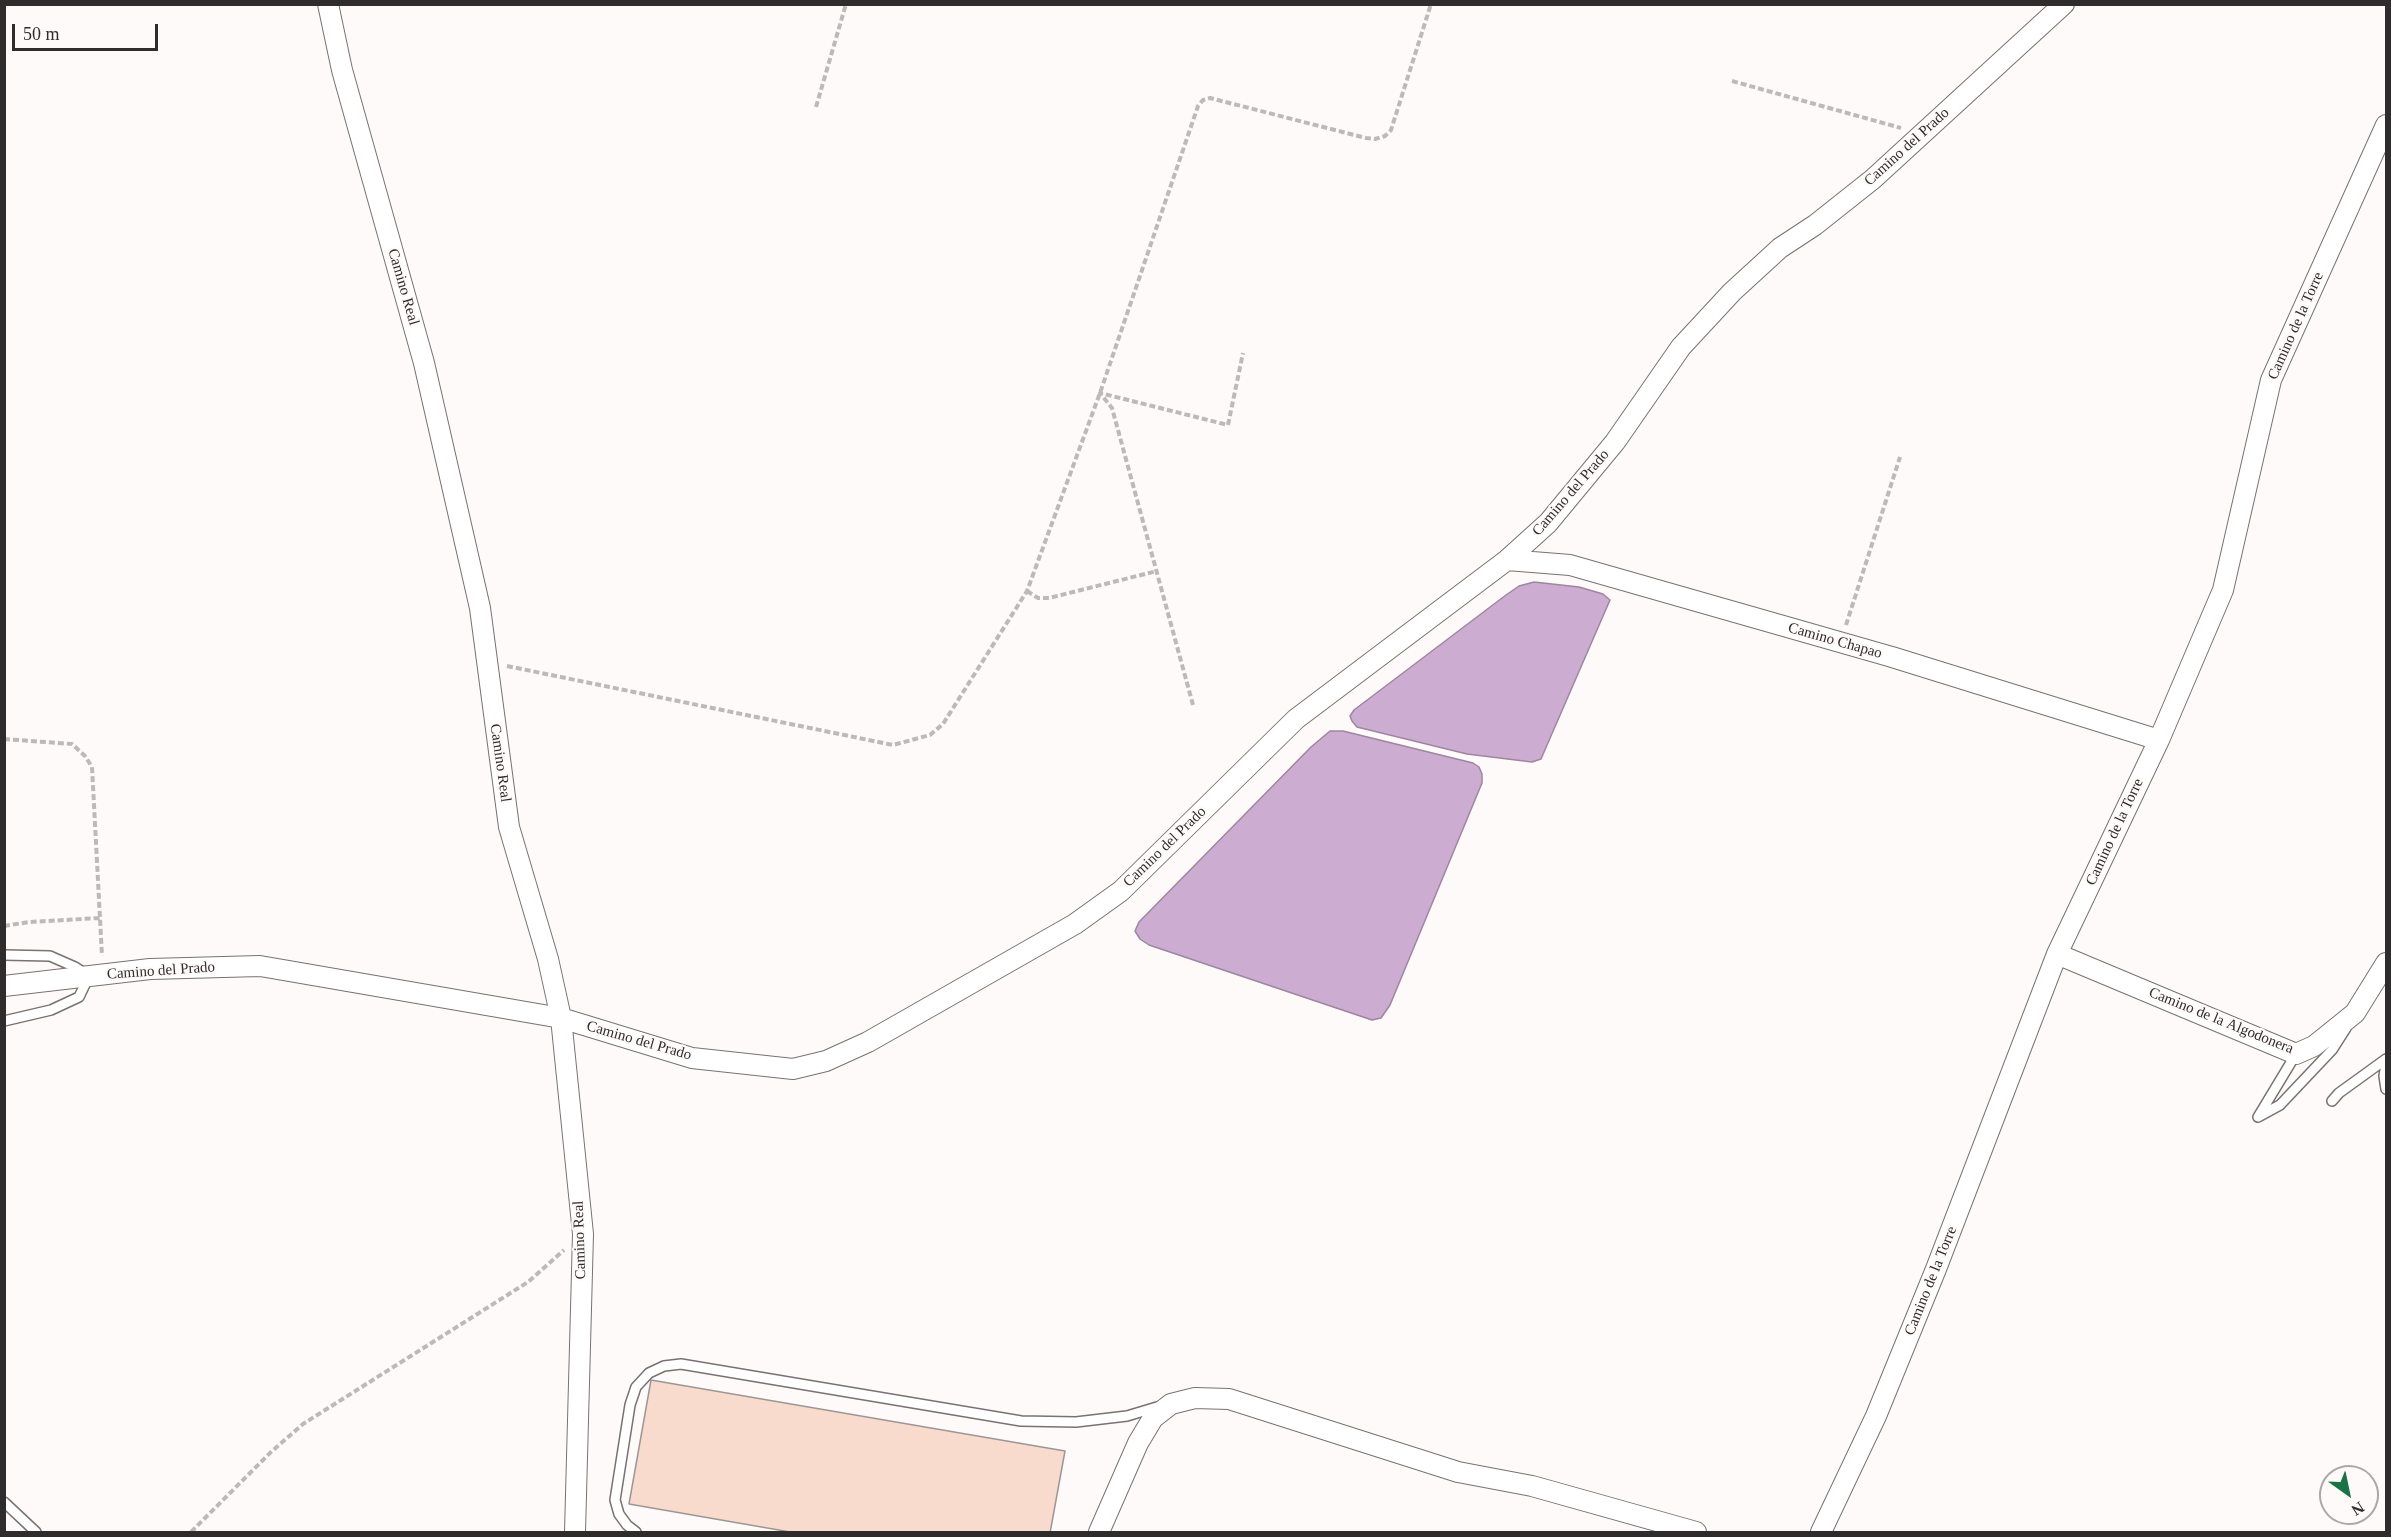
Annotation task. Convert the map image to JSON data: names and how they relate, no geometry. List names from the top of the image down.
{
  "streets": {
    "street": [
      "Camino del Prado",
      "Camino Real",
      "Camino de la Torre",
      "Camino Chapao",
      "Camino de la Algodonera"
    ]
  },
  "crossings": [
    ["Camino del Prado", "Camino Real"],
    ["Camino del Prado", "Camino Chapao"],
    ["Camino de la Torre", "Camino Chapao"],
    ["Camino de la Torre", "Camino de la Algodonera"]
  ],
  "scale_bar": "50 m",
  "north": "bottom right"
}
